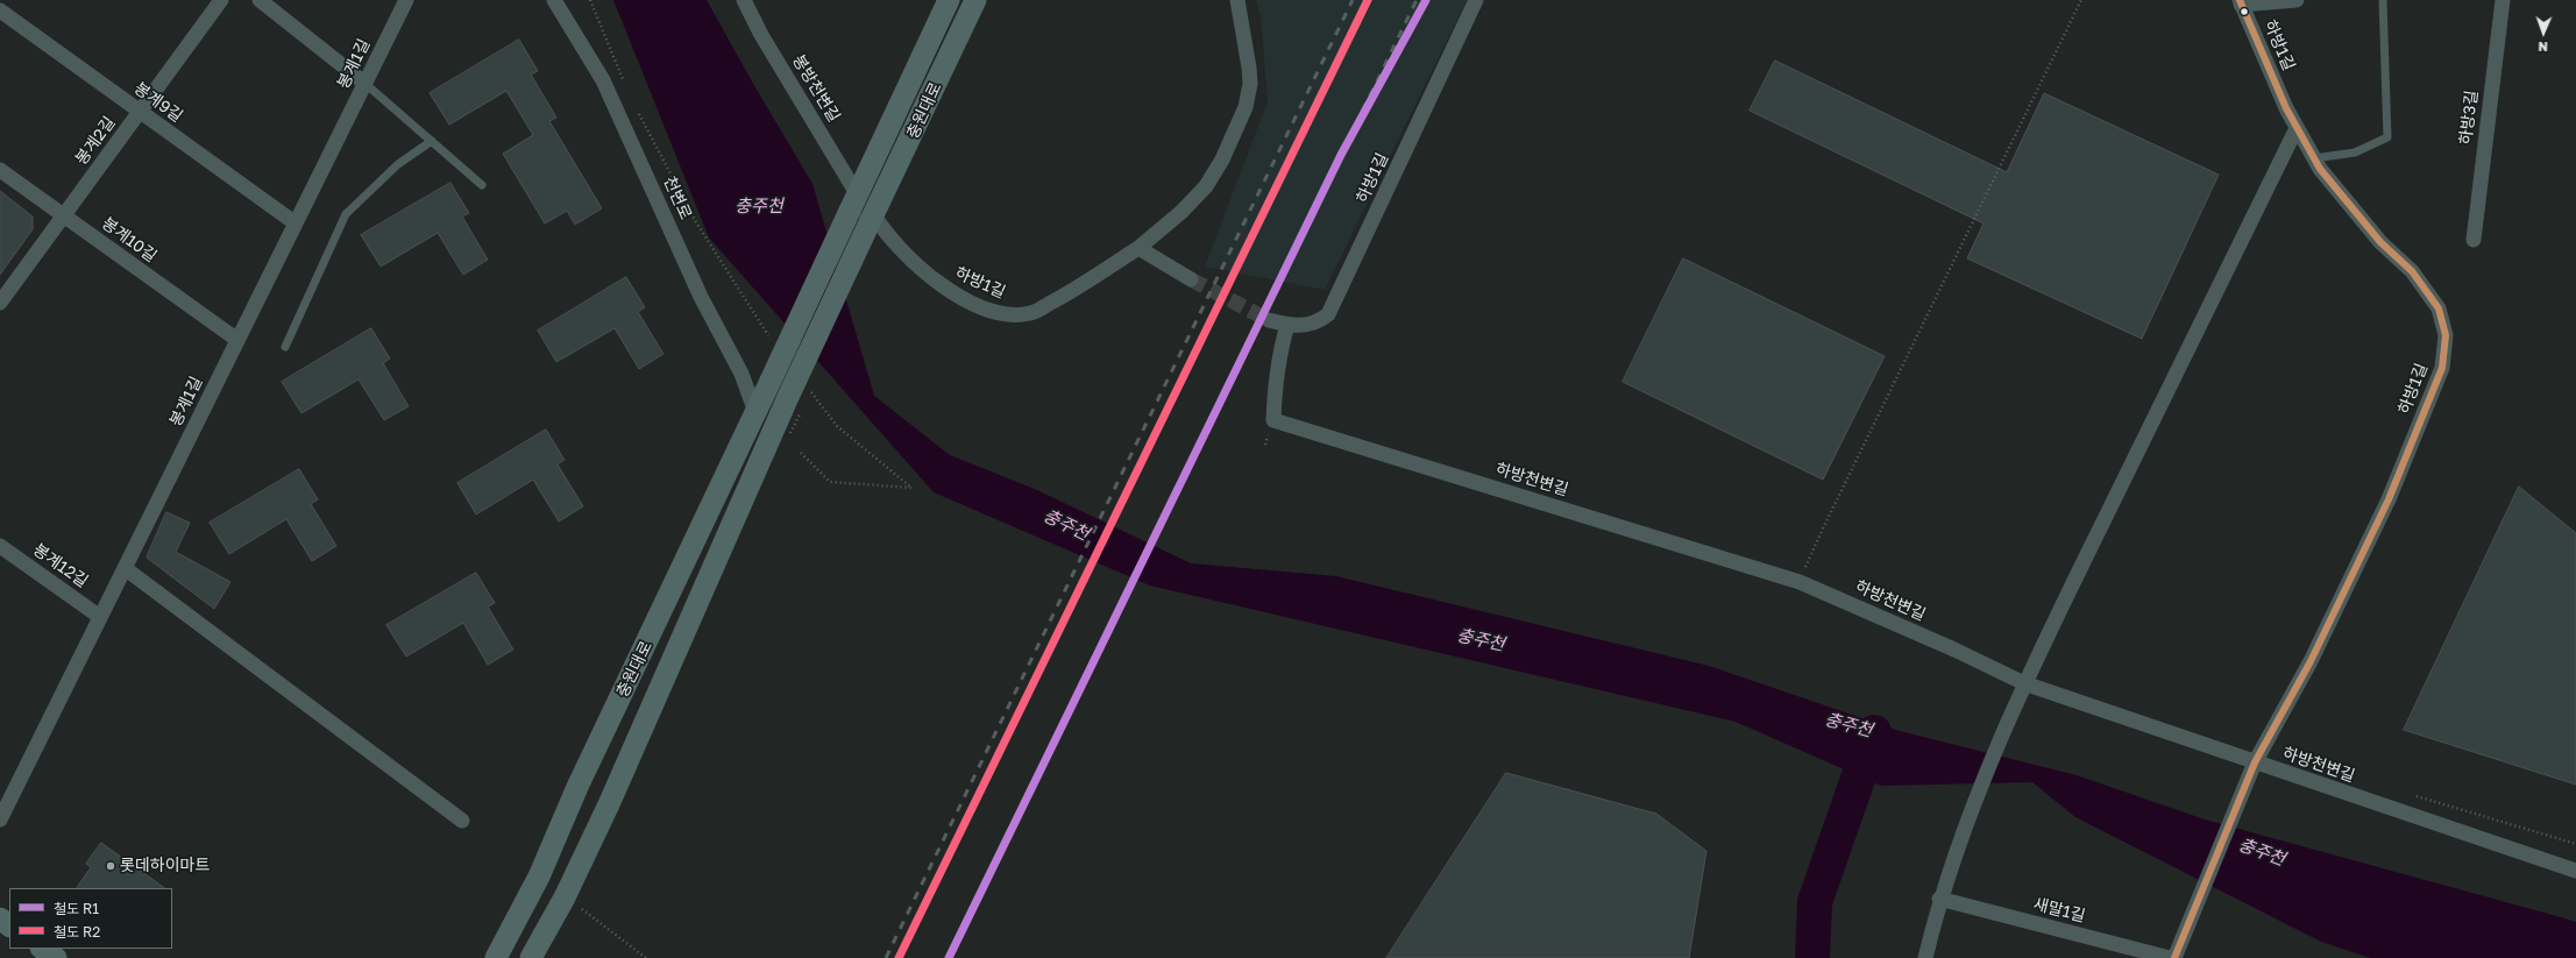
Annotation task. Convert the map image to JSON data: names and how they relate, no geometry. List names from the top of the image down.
{
  "streets": {
    "street": [
      "하방1길",
      "봉계1길",
      "봉방천변길",
      "봉계9길",
      "충원대로",
      "하방3길",
      "봉계2길",
      "천변로",
      "봉계10길",
      "하방천변길",
      "봉계12길",
      "새말1길"
    ]
  },
  "crossings": [
    ["하방1길", "충원대로"],
    ["하방1길", "하방천변길"],
    ["봉계1길", "봉계9길"],
    ["봉계1길", "봉계10길"],
    ["봉계1길", "봉계12길"],
    ["봉방천변길", "충원대로"],
    ["봉계9길", "봉계2길"],
    ["충원대로", "천변로"],
    ["봉계2길", "봉계10길"]
  ],
  "water": ["충주천"],
  "places": ["롯데하이마트"],
  "lines": ["rail line R1", "rail line R2"],
  "legend": ["철도 R1", "철도 R2"],
  "north": "bottom"
}
